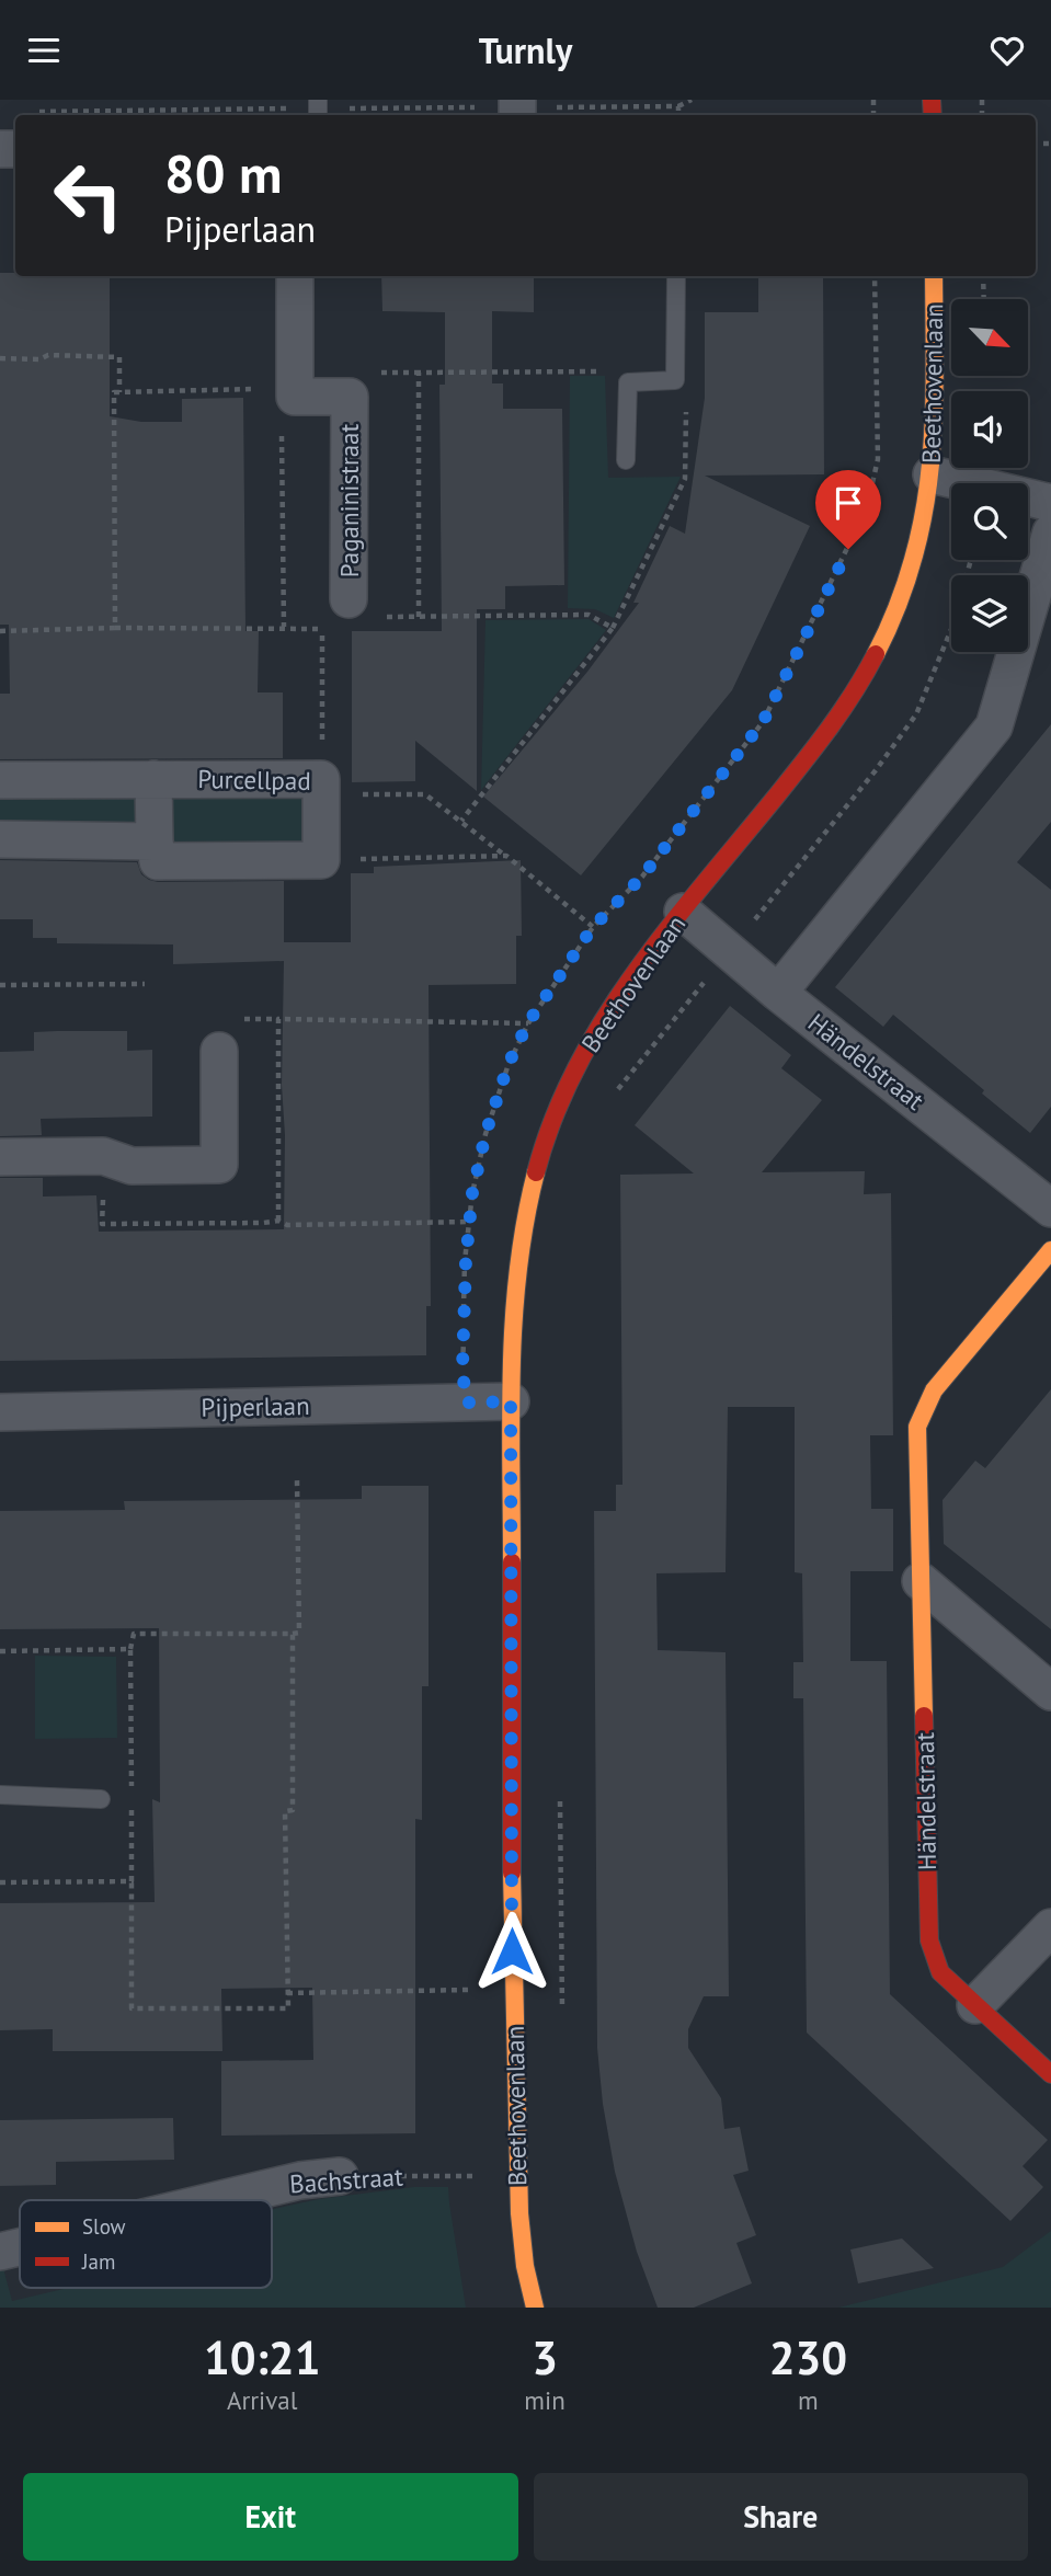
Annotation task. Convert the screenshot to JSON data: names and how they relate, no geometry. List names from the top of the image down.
{
  "streets": {
    "street": [
      "Beethovenlaan",
      "Paganinistraat",
      "Purcellpad",
      "Händelstraat",
      "Pijperlaan",
      "Bachstraat"
    ]
  },
  "crossings": [
    ["Beethovenlaan", "Händelstraat"],
    ["Beethovenlaan", "Pijperlaan"],
    ["Beethovenlaan", "Bachstraat"]
  ],
  "legend": ["Slow", "Jam"],
  "north": "bottom right",
  "page": {
    "header": "Turnly",
    "turn": ["80 m", "Pijperlaan"],
    "eta": [
      "10:21",
      "Arrival",
      "3",
      "min",
      "230",
      "m"
    ],
    "buttons": ["Exit", "Share"]
  }
}
